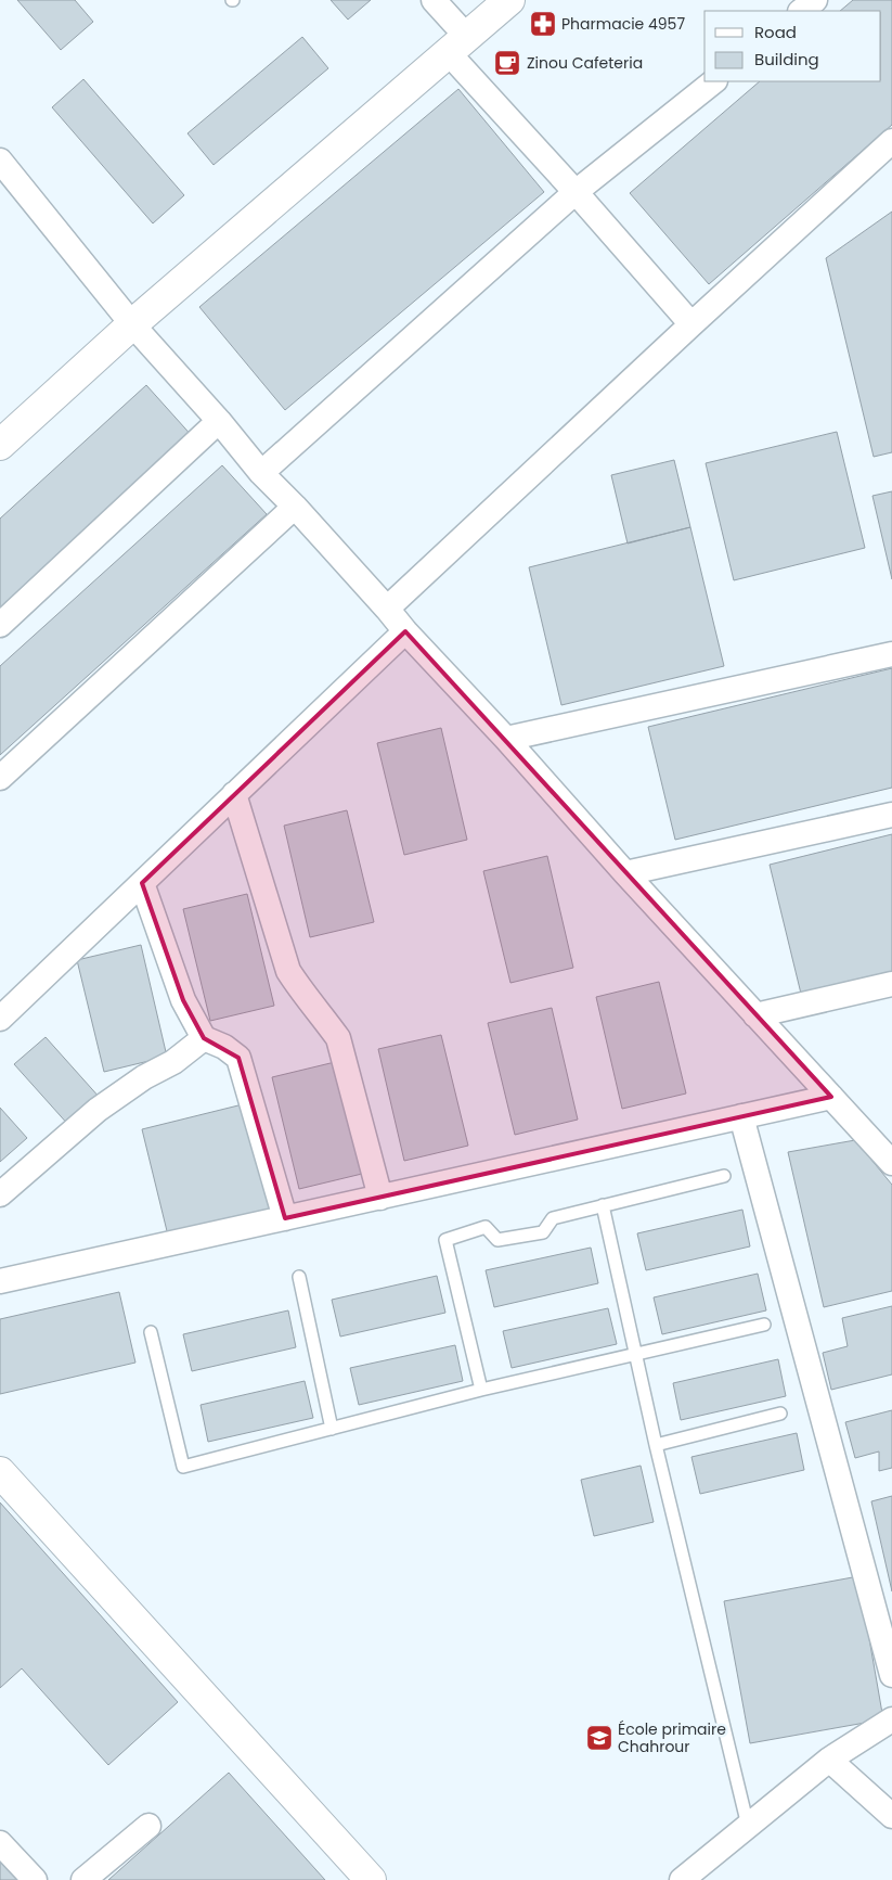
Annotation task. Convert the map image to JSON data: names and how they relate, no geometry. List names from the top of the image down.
{
  "places": {
    "pharmacy": ["Pharmacie 4957"],
    "cafe": ["Zinou Cafeteria"],
    "school or university": ["École primaire Chahrour"]
  },
  "legend": ["Road", "Building"]
}
